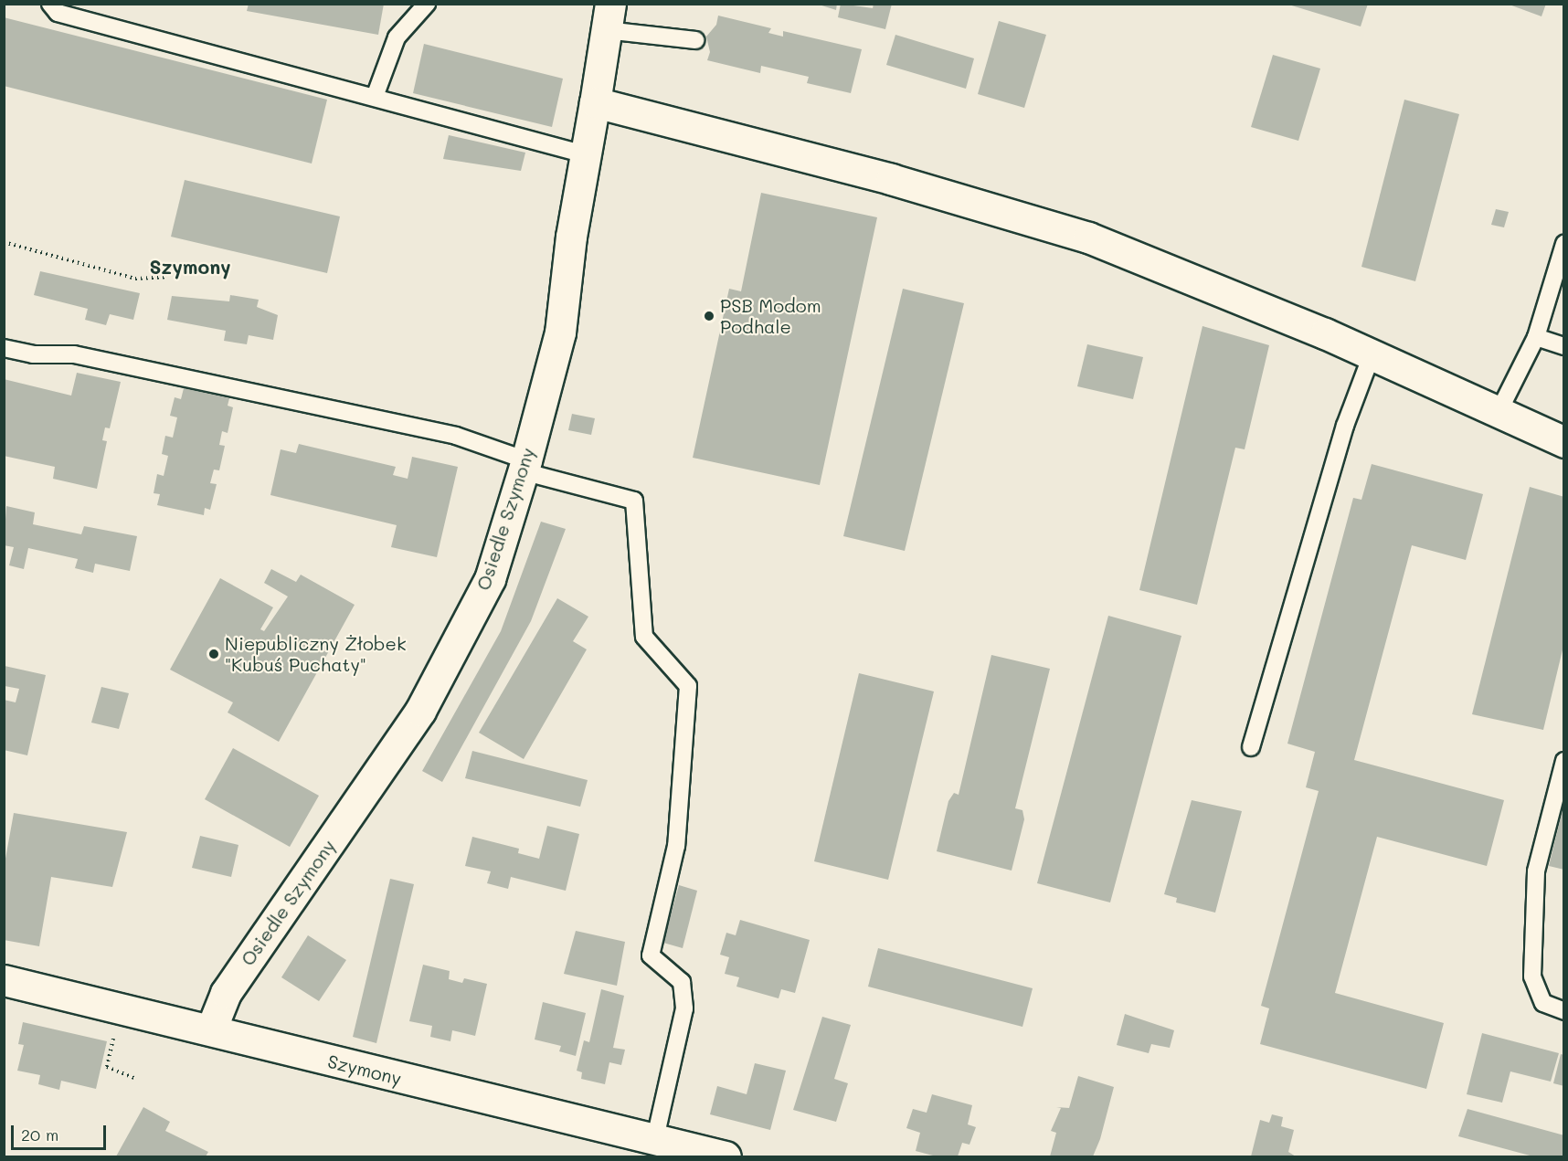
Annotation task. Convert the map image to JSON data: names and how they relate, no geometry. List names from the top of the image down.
{
  "streets": {
    "street": ["Osiedle Szymony", "Szymony"]
  },
  "crossings": [
    ["Osiedle Szymony", "Szymony"]
  ],
  "districts": ["Szymony"],
  "places": ["PSB Modom Podhale", "Niepubliczny Żłobek \"Kubuś Puchaty\""],
  "scale_bar": "20 m"
}
